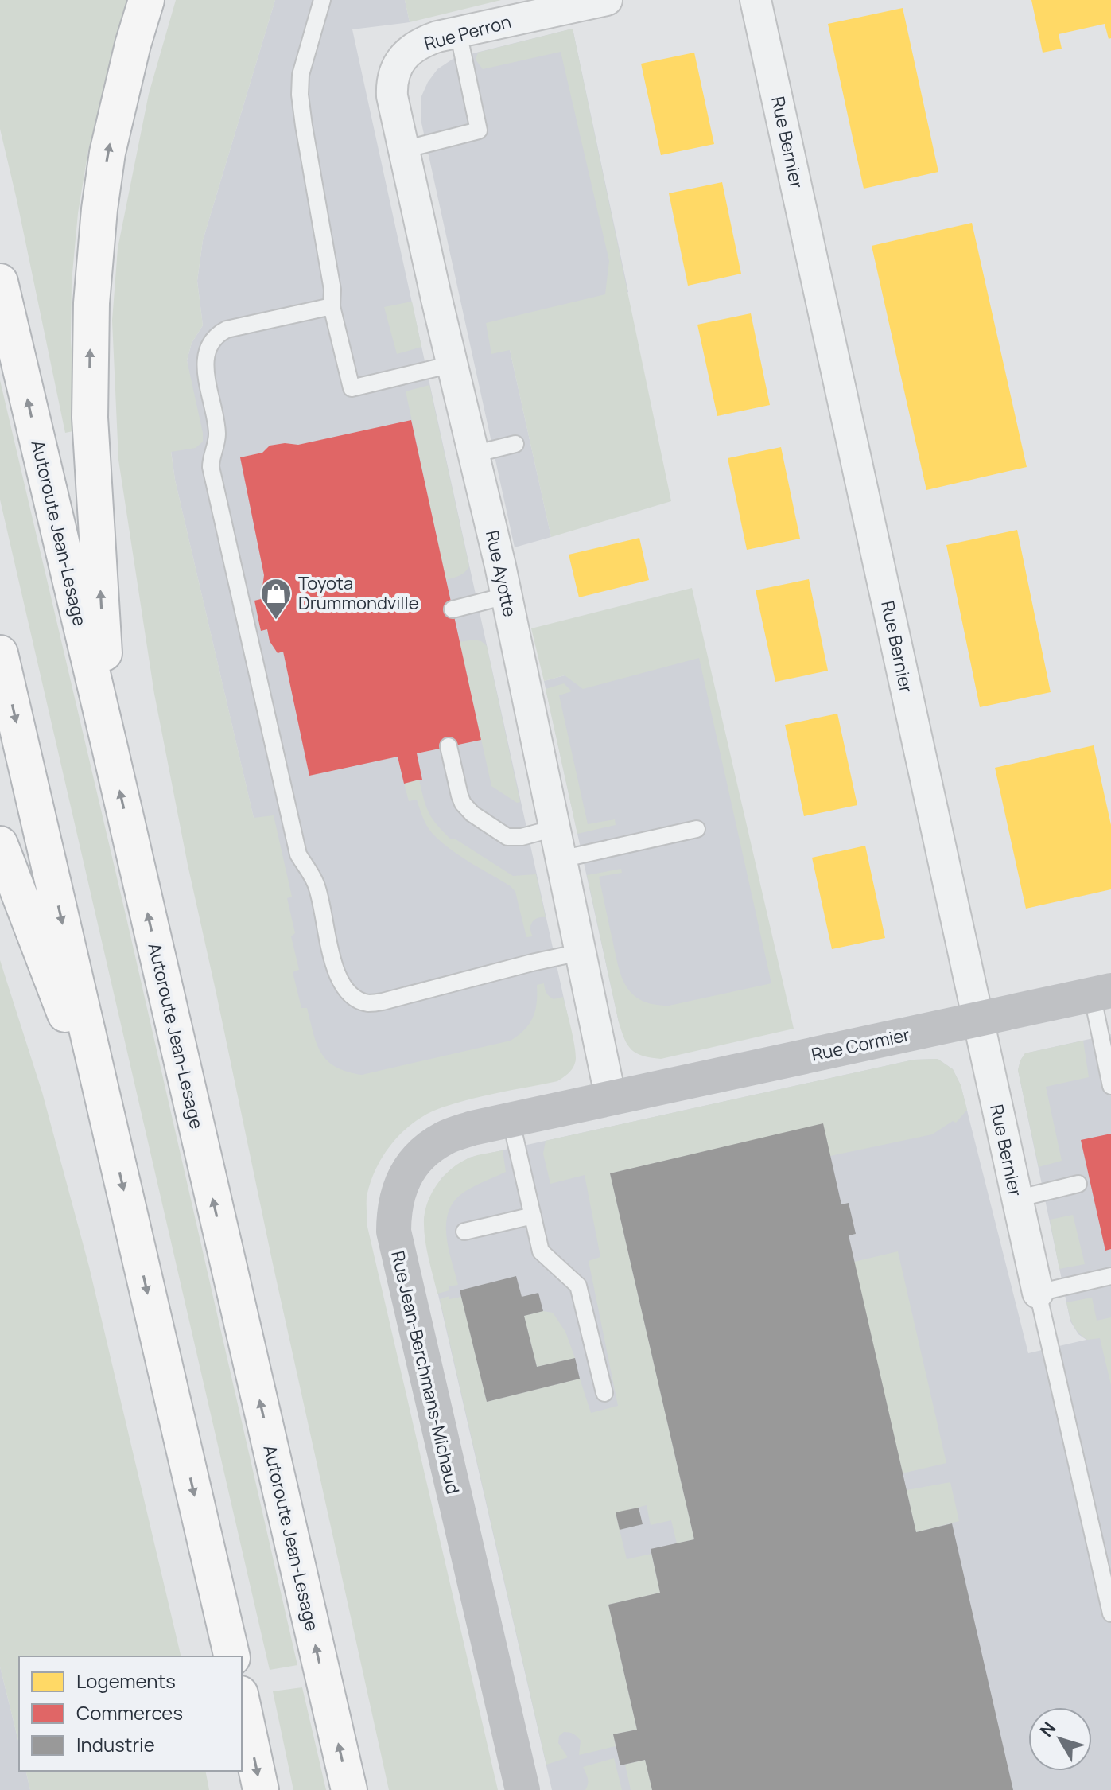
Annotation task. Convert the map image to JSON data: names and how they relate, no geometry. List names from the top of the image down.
{
  "streets": {
    "highway": ["Autoroute Jean-Lesage"],
    "street": [
      "Rue Perron",
      "Rue Bernier",
      "Rue Ayotte",
      "Rue Cormier",
      "Rue Jean-Berchmans-Michaud"
    ]
  },
  "crossings": [
    ["Rue Perron", "Rue Ayotte"],
    ["Rue Bernier", "Rue Cormier"],
    ["Rue Ayotte", "Rue Cormier"],
    ["Rue Ayotte", "Rue Jean-Berchmans-Michaud"],
    ["Rue Cormier", "Rue Jean-Berchmans-Michaud"]
  ],
  "places": {
    "shop": ["Toyota Drummondville"]
  },
  "legend": ["Logements", "Commerces", "Industrie"],
  "north": "top left"
}
